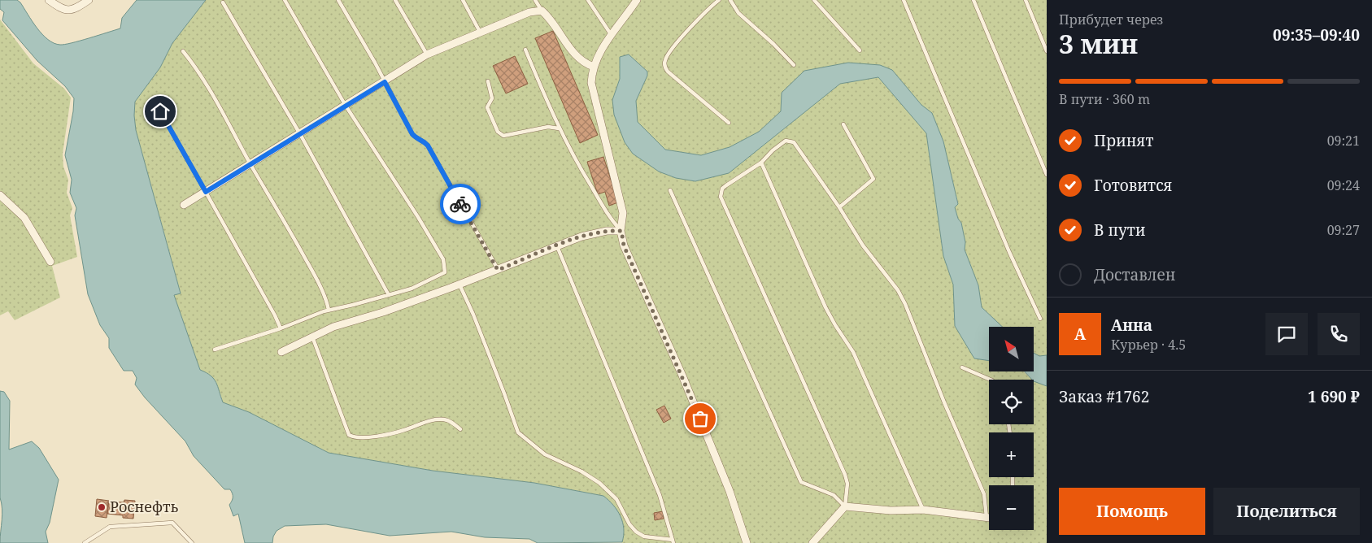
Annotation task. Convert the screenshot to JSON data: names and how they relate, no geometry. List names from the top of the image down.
{
  "places": ["Роснефть"],
  "north": "top left",
  "page": {
    "heading": ["3 мин", "Прибудет через", "09:35–09:40"],
    "panel": [
      "Анна",
      "Курьер · 4.5",
      "Заказ #1762",
      "1 690 ₽"
    ],
    "bar": "В пути · 360 m",
    "list": [
      ["Принят", "09:21"],
      ["Готовится", "09:24"],
      ["В пути", "09:27"],
      "Доставлен"
    ],
    "round": "А",
    "map_buttons": ["+", "−"],
    "buttons": ["Помощь", "Поделиться"]
  }
}
